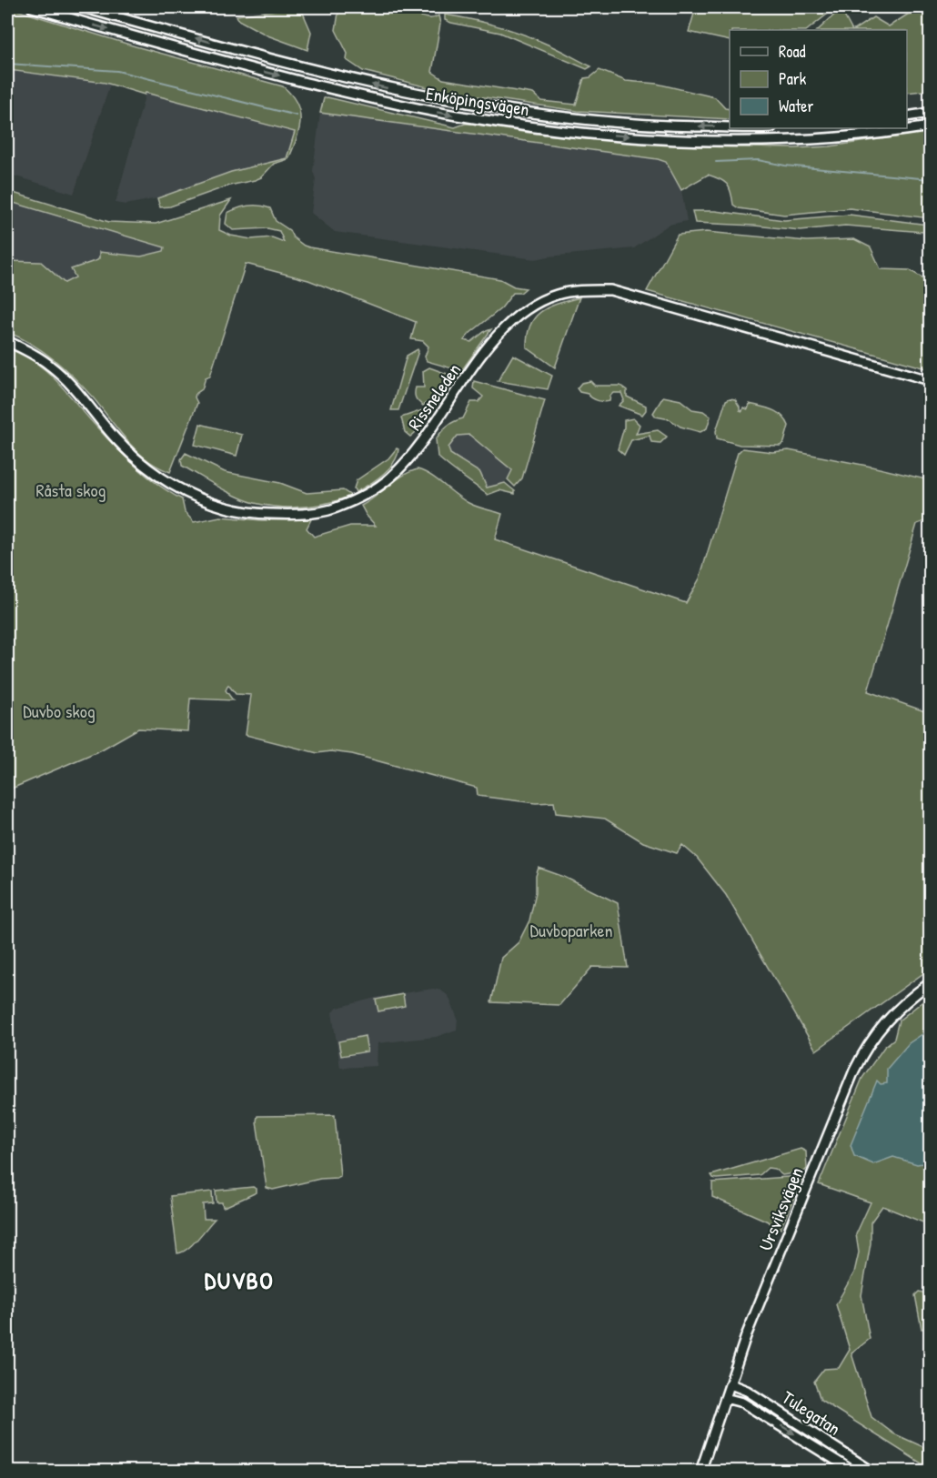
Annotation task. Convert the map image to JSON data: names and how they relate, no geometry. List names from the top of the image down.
{
  "streets": {
    "street": [
      "Enköpingsvägen",
      "Rissneleden",
      "Ursviksvägen",
      "Tulegatan"
    ]
  },
  "crossings": [
    ["Ursviksvägen", "Tulegatan"]
  ],
  "districts": ["DUVBO"],
  "parks": ["Råsta skog", "Duvbo skog", "Duvboparken"],
  "legend": ["Road", "Park", "Water"]
}
